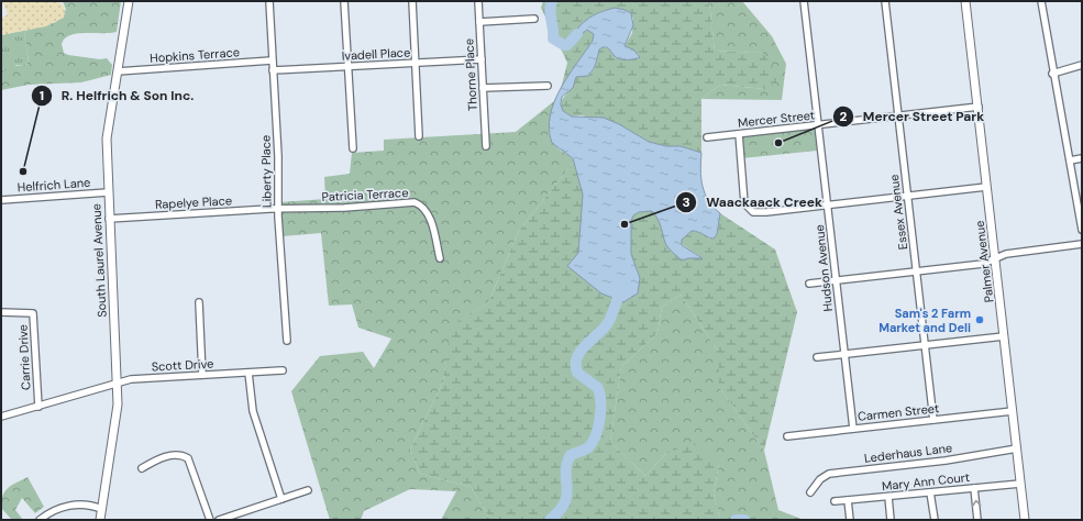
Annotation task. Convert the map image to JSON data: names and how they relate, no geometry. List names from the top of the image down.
{
  "streets": {
    "street": [
      "Ivadell Place",
      "Hopkins Terrace",
      "Thorne Place",
      "Mercer Street",
      "Liberty Place",
      "Helfrich Lane",
      "Patricia Terrace",
      "Rapelye Place",
      "Essex Avenue",
      "South Laurel Avenue",
      "Palmer Avenue",
      "Hudson Avenue",
      "Carrie Drive",
      "Scott Drive",
      "Carmen Street",
      "Lederhaus Lane",
      "Mary Ann Court"
    ]
  },
  "crossings": [
    ["Ivadell Place", "Thorne Place"],
    ["Ivadell Place", "Liberty Place"],
    ["Hopkins Terrace", "Liberty Place"],
    ["Hopkins Terrace", "South Laurel Avenue"],
    ["Mercer Street", "Essex Avenue"],
    ["Mercer Street", "Palmer Avenue"],
    ["Mercer Street", "Hudson Avenue"],
    ["Liberty Place", "Patricia Terrace"],
    ["Liberty Place", "Rapelye Place"],
    ["Helfrich Lane", "South Laurel Avenue"],
    ["Patricia Terrace", "Rapelye Place"],
    ["Rapelye Place", "South Laurel Avenue"],
    ["Essex Avenue", "Carmen Street"],
    ["South Laurel Avenue", "Scott Drive"],
    ["Palmer Avenue", "Carmen Street"],
    ["Palmer Avenue", "Lederhaus Lane"],
    ["Palmer Avenue", "Mary Ann Court"],
    ["Hudson Avenue", "Carmen Street"],
    ["Carrie Drive", "Scott Drive"]
  ],
  "places": [
    "Mercer Street Park",
    "R. Helfrich & Son Inc.",
    "Waackaack Creek",
    "Sam's 2 Farm Market and Deli"
  ]
}
